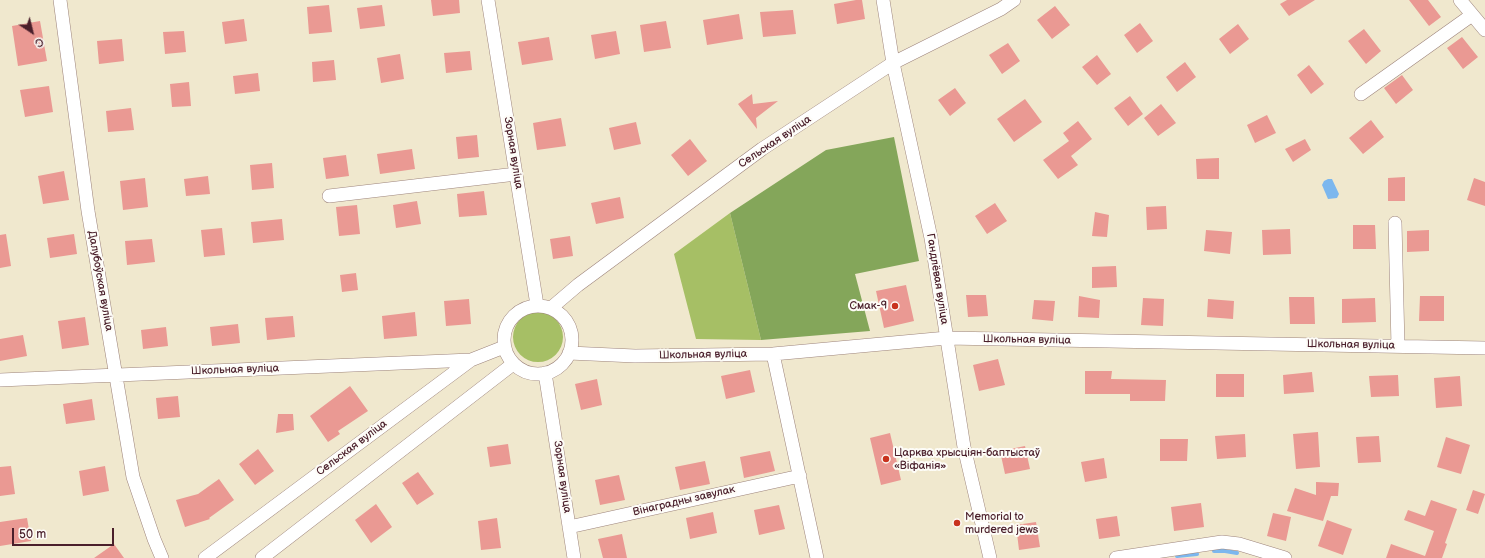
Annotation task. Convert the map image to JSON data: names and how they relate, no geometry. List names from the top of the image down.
{
  "streets": {
    "street": [
      "Сельская вуліца",
      "Зорная вуліца",
      "Гандлёвая вуліца",
      "Далубоўская вуліца",
      "Школьная вуліца",
      "Вінаградны завулак"
    ]
  },
  "crossings": [
    ["Сельская вуліца", "Зорная вуліца"],
    ["Сельская вуліца", "Гандлёвая вуліца"],
    ["Сельская вуліца", "Школьная вуліца"],
    ["Зорная вуліца", "Школьная вуліца"],
    ["Зорная вуліца", "Вінаградны завулак"],
    ["Гандлёвая вуліца", "Школьная вуліца"],
    ["Далубоўская вуліца", "Школьная вуліца"]
  ],
  "places": ["Смак-9", "Царква хрысціян-баптыстаў «Віфанія»", "Memorial to murdered jews"],
  "scale_bar": "50 m",
  "north": "bottom right"
}
